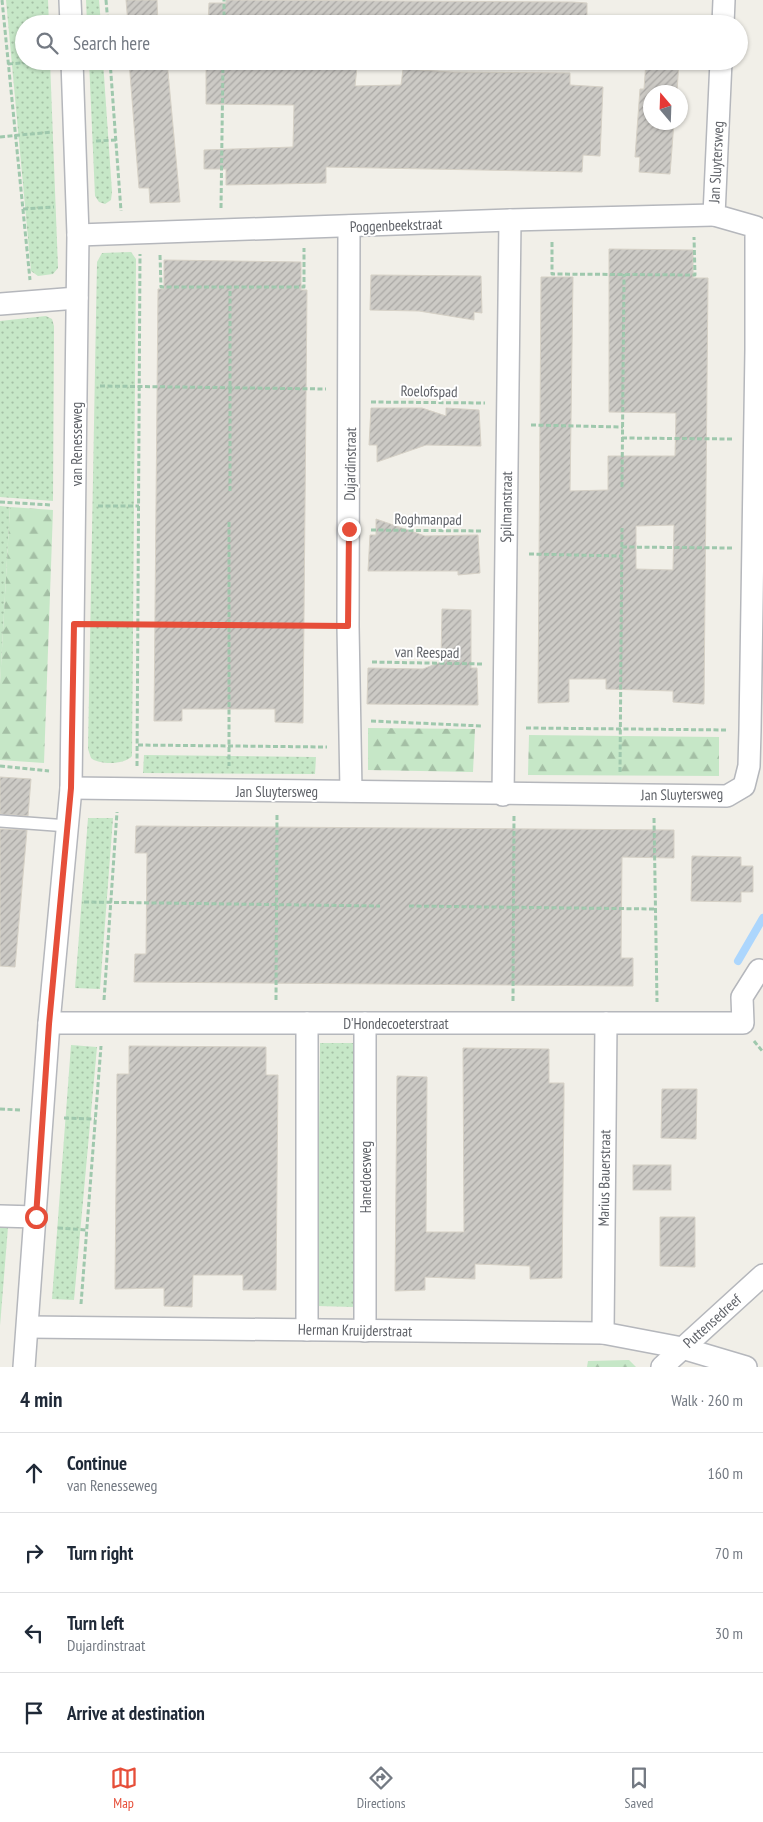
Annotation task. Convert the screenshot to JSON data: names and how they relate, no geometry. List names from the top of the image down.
{
  "streets": {
    "street": [
      "Jan Sluytersweg",
      "Poggenbeekstraat",
      "van Renesseweg",
      "Dujardinstraat",
      "Spilmanstraat",
      "D'Hondecoeterstraat",
      "Hanedoesweg",
      "Marius Bauerstraat",
      "Puttensedreef",
      "Herman Kruijderstraat"
    ],
    "path": ["Roelofspad", "Roghmanpad", "van Reespad"]
  },
  "crossings": [
    ["Jan Sluytersweg", "Poggenbeekstraat"],
    ["Jan Sluytersweg", "van Renesseweg"],
    ["Jan Sluytersweg", "Dujardinstraat"],
    ["Jan Sluytersweg", "Spilmanstraat"],
    ["Poggenbeekstraat", "van Renesseweg"],
    ["Poggenbeekstraat", "Dujardinstraat"],
    ["Poggenbeekstraat", "Spilmanstraat"],
    ["Roelofspad", "van Renesseweg"],
    ["Roelofspad", "Dujardinstraat"],
    ["Roelofspad", "Spilmanstraat"],
    ["van Renesseweg", "D'Hondecoeterstraat"],
    ["van Renesseweg", "Herman Kruijderstraat"],
    ["Dujardinstraat", "Roghmanpad"],
    ["Dujardinstraat", "van Reespad"],
    ["Spilmanstraat", "Roghmanpad"],
    ["Spilmanstraat", "van Reespad"],
    ["D'Hondecoeterstraat", "Hanedoesweg"],
    ["D'Hondecoeterstraat", "Marius Bauerstraat"],
    ["Hanedoesweg", "Herman Kruijderstraat"],
    ["Marius Bauerstraat", "Herman Kruijderstraat"],
    ["Puttensedreef", "Herman Kruijderstraat"]
  ],
  "north": "top",
  "page": {
    "search": "Search here",
    "heading": ["4 min", "Walk · 260 m"],
    "list": [
      ["Continue", "van Renesseweg", "160 m"],
      ["Turn right", "70 m"],
      ["Turn left", "Dujardinstraat", "30 m"],
      "Arrive at destination"
    ],
    "nav": ["Map", "Directions", "Saved"]
  }
}
